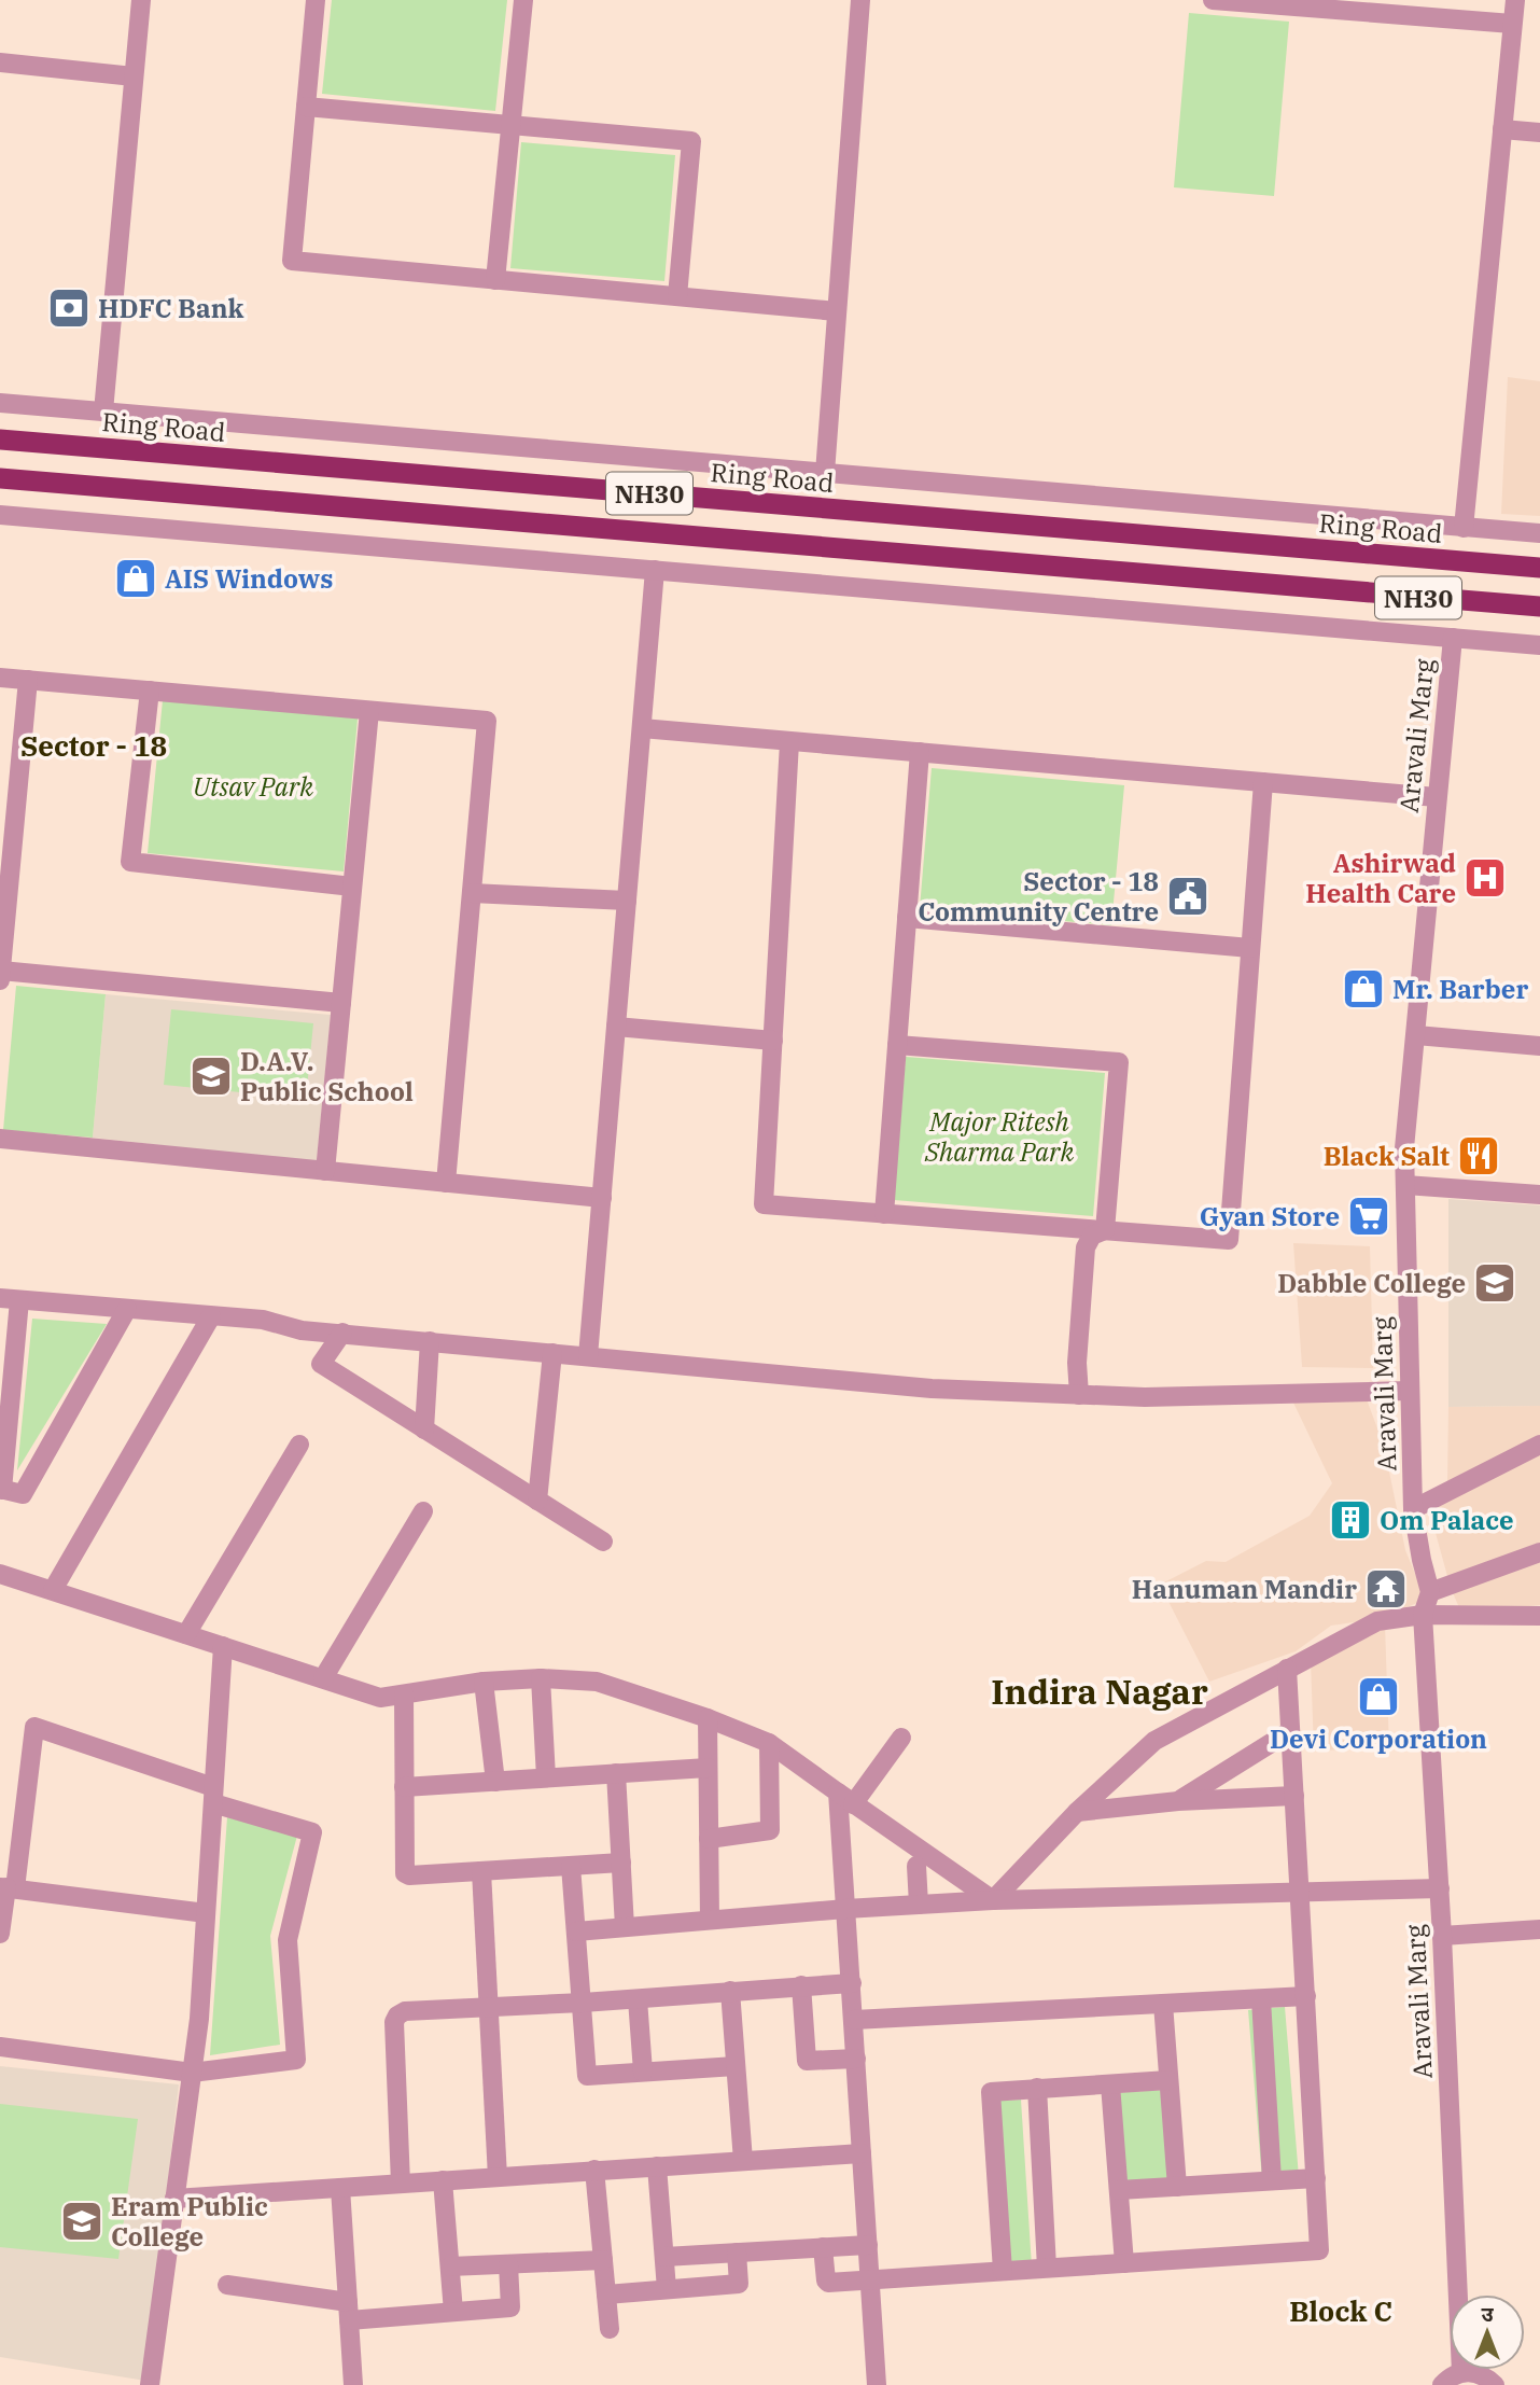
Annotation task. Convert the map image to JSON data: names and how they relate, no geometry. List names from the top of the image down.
{
  "streets": {
    "highway": ["Ring Road", "NH30"],
    "street": ["Aravali Marg"]
  },
  "districts": ["Sector - 18", "Indira Nagar", "Block C"],
  "parks": ["Utsav Park", "Major Ritesh Sharma Park"],
  "places": {
    "bank": ["HDFC Bank"],
    "shop": ["AIS Windows", "Mr. Barber", "Devi Corporation"],
    "hospital": ["Ashirwad Health Care"],
    "public building": ["Sector - 18 Community Centre"],
    "school or university": ["D.A.V. Public School", "Dabble College", "Eram Public College"],
    "restaurant": ["Black Salt"],
    "supermarket": ["Gyan Store"],
    "building": ["Om Palace"],
    "temple": ["Hanuman Mandir"]
  },
  "north": "top"
}
